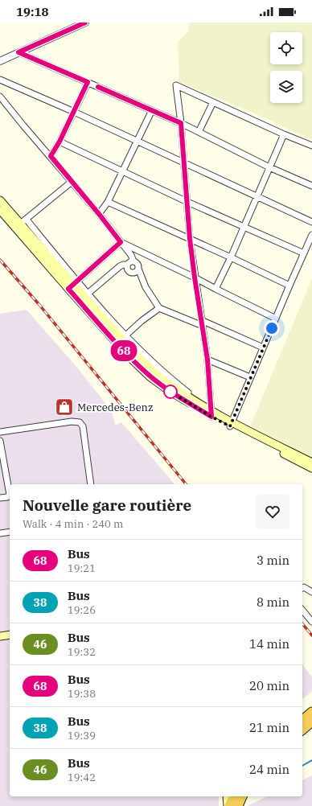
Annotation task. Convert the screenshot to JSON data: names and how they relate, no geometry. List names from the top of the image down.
{
  "places": {
    "shop": ["Mercedes-Benz"]
  },
  "lines": ["bus line 68"],
  "page": {
    "status": "19:18",
    "on_map": "68",
    "heading": ["Nouvelle gare routière", "Walk · 4 min · 240 m"],
    "list": [
      {
        "mark": "68",
        "name": "Bus",
        "note": "19:21",
        "value": "3 min"
      },
      {
        "mark": "38",
        "name": "Bus",
        "note": "19:26",
        "value": "8 min"
      },
      {
        "mark": "46",
        "name": "Bus",
        "note": "19:32",
        "value": "14 min"
      },
      {
        "mark": "68",
        "name": "Bus",
        "note": "19:38",
        "value": "20 min"
      },
      {
        "mark": "38",
        "name": "Bus",
        "note": "19:39",
        "value": "21 min"
      },
      {
        "mark": "46",
        "name": "Bus",
        "note": "19:42",
        "value": "24 min"
      }
    ]
  }
}
